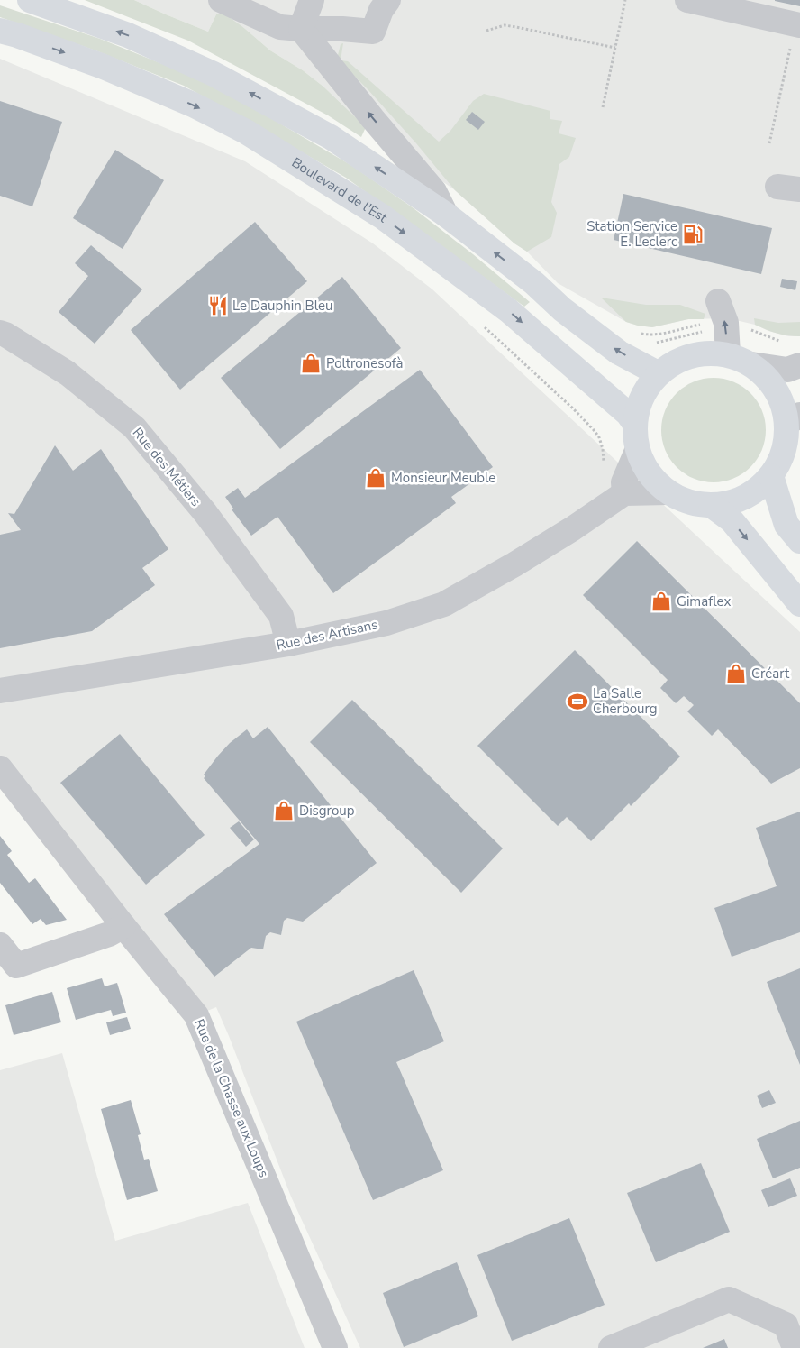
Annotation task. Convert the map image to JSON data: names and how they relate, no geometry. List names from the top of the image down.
{
  "streets": {
    "main road": ["Boulevard de l'Est"],
    "street": ["Rue des Métiers", "Rue des Artisans", "Rue de la Chasse aux Loups"]
  },
  "crossings": [
    ["Rue des Métiers", "Rue des Artisans"]
  ],
  "places": {
    "fuel station": ["Station Service E. Leclerc"],
    "restaurant": ["Le Dauphin Bleu"],
    "shop": [
      "Poltronesofà",
      "Monsieur Meuble",
      "Gimaflex",
      "Créart",
      "Disgroup"
    ],
    "sports": ["La Salle Cherbourg"]
  }
}
